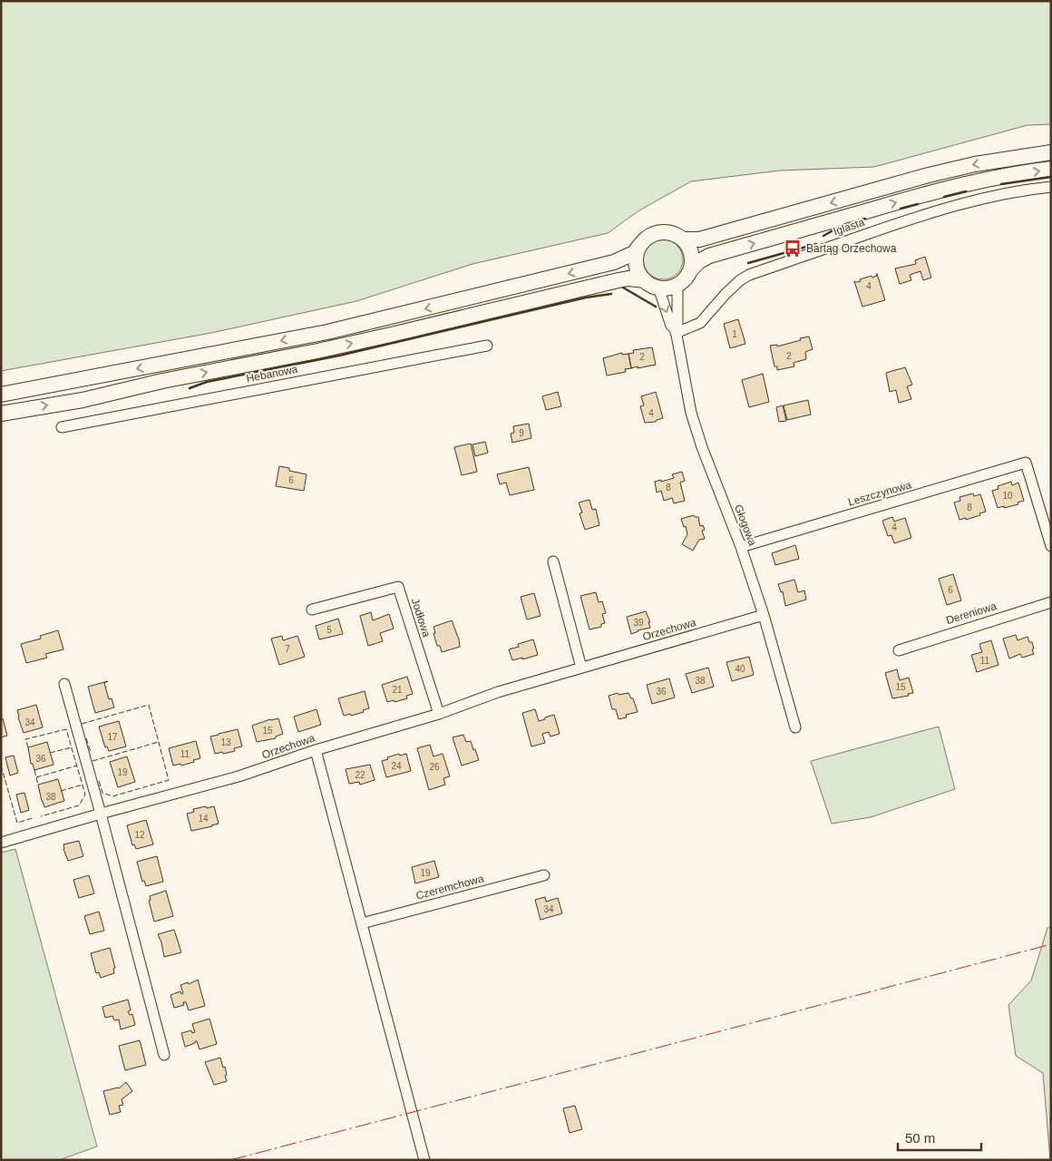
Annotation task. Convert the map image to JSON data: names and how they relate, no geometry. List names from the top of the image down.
{
  "streets": {
    "street": [
      "Iglasta",
      "Hebanowa",
      "Leszczynowa",
      "Głogowa",
      "Dereniowa",
      "Jodłowa",
      "Orzechowa",
      "Czeremchowa"
    ]
  },
  "crossings": [
    ["Iglasta", "Głogowa"],
    ["Leszczynowa", "Głogowa"],
    ["Głogowa", "Orzechowa"],
    ["Jodłowa", "Orzechowa"]
  ],
  "places": {
    "bus stop": ["Bartąg Orzechowa"]
  },
  "house_numbers": [
    "4",
    "1",
    "2",
    "2",
    "4",
    "9",
    "6",
    "8",
    "10",
    "8",
    "4",
    "6",
    "39",
    "5",
    "7",
    "11",
    "40",
    "38",
    "15",
    "21",
    "36",
    "34",
    "15",
    "17",
    "13",
    "11",
    "36",
    "24",
    "26",
    "19",
    "22",
    "38",
    "14",
    "12",
    "19",
    "34"
  ],
  "scale_bar": "50 m"
}
